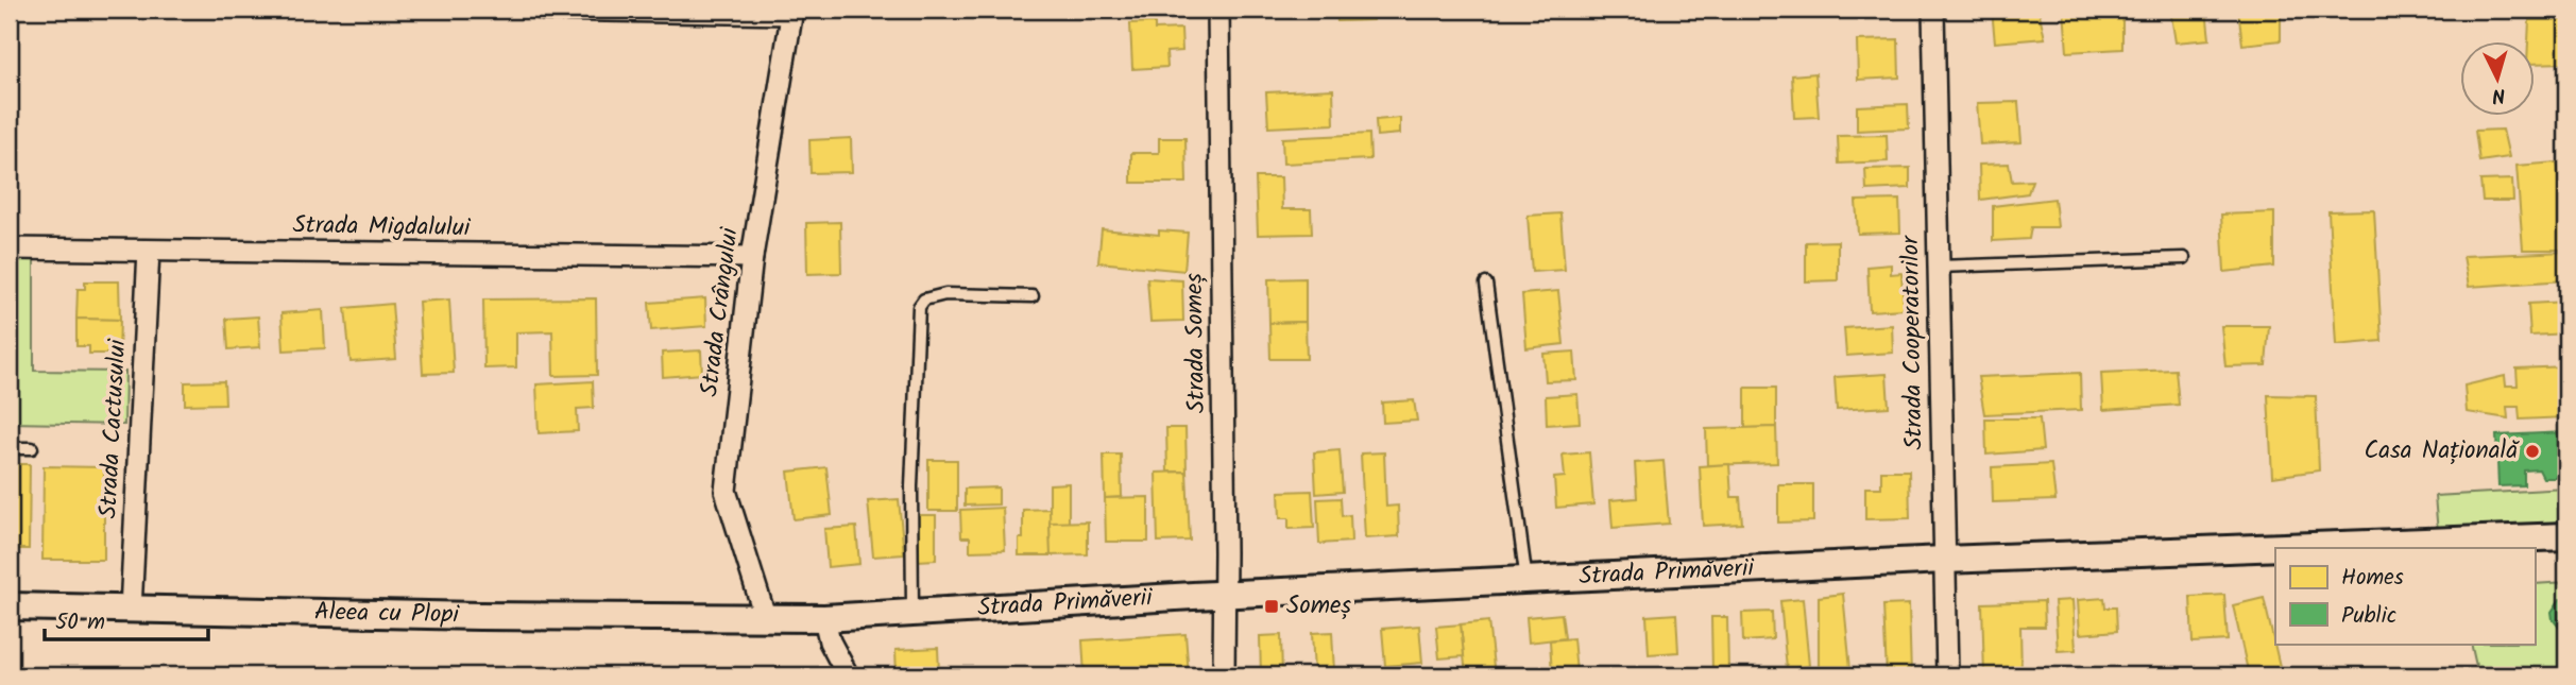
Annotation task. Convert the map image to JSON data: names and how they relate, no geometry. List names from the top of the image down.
{
  "streets": {
    "street": [
      "Strada Migdalului",
      "Strada Crângului",
      "Strada Someș",
      "Strada Cooperatorilor",
      "Strada Cactusului",
      "Strada Primăverii",
      "Aleea cu Plopi"
    ]
  },
  "crossings": [
    ["Strada Migdalului", "Strada Crângului"],
    ["Strada Migdalului", "Strada Cactusului"],
    ["Strada Crângului", "Strada Primăverii"],
    ["Strada Crângului", "Aleea cu Plopi"],
    ["Strada Someș", "Strada Primăverii"],
    ["Strada Cooperatorilor", "Strada Primăverii"],
    ["Strada Cactusului", "Aleea cu Plopi"],
    ["Strada Primăverii", "Aleea cu Plopi"]
  ],
  "places": {
    "other": ["Casa Națională"],
    "transit": ["Someș"]
  },
  "legend": ["Homes", "Public"],
  "scale_bar": "50 m",
  "north": "bottom"
}
